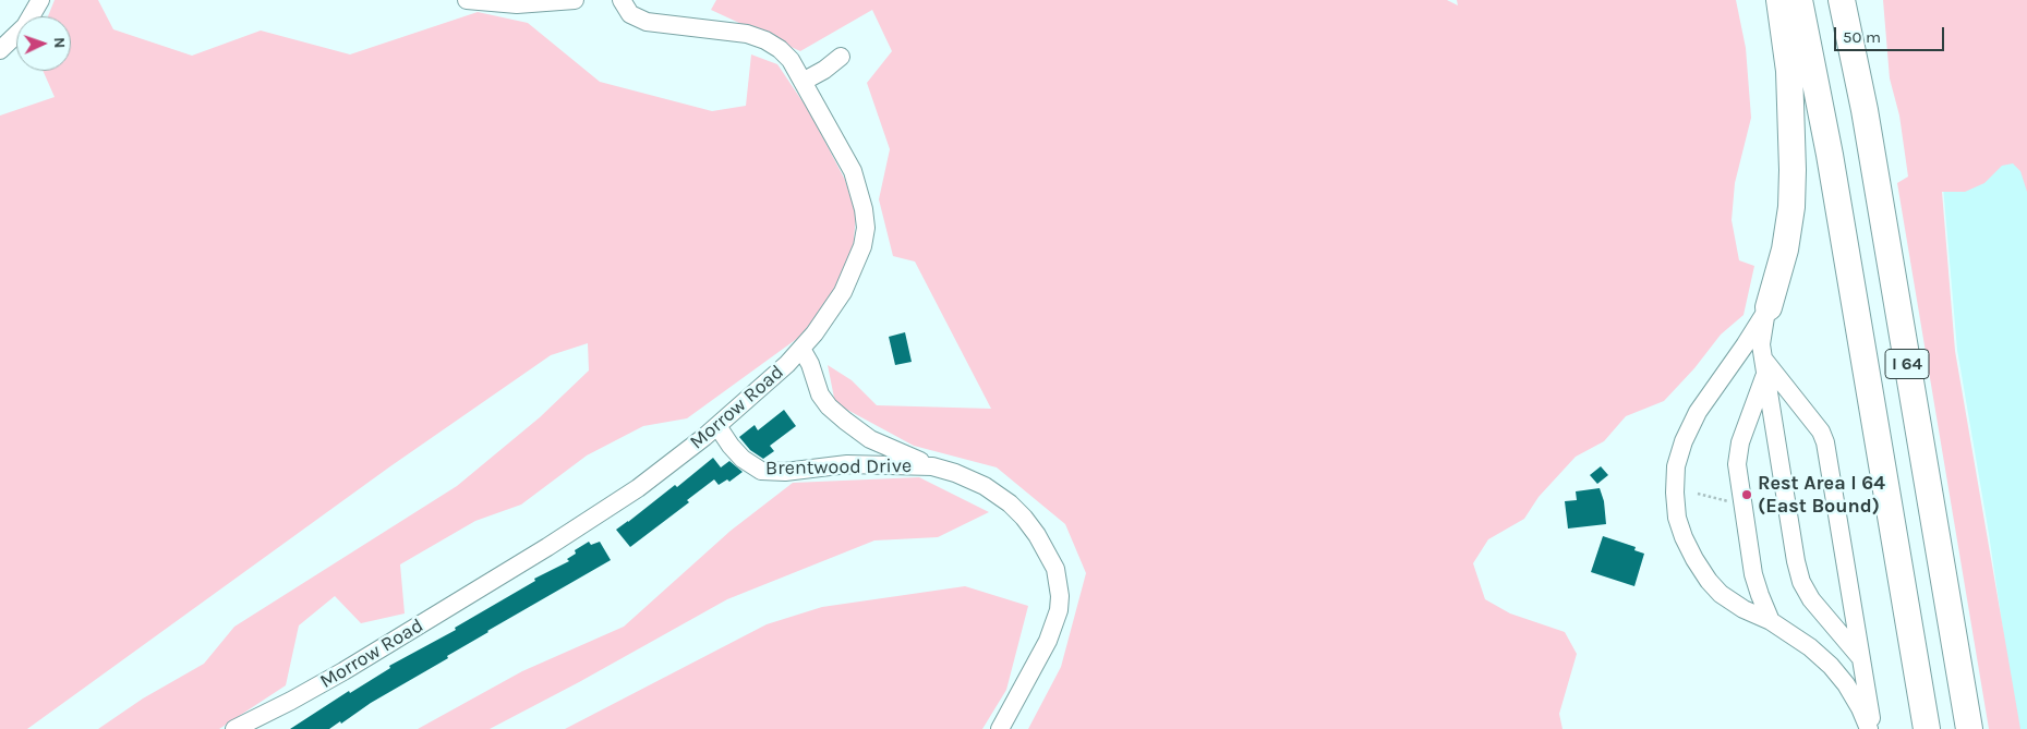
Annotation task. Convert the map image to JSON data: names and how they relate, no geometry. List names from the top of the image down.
{
  "streets": {
    "highway": ["I 64"],
    "street": ["Morrow Road", "Brentwood Drive"]
  },
  "crossings": [
    ["Morrow Road", "Brentwood Drive"]
  ],
  "places": ["Rest Area I 64 (East Bound)"],
  "scale_bar": "50 m",
  "north": "right"
}
